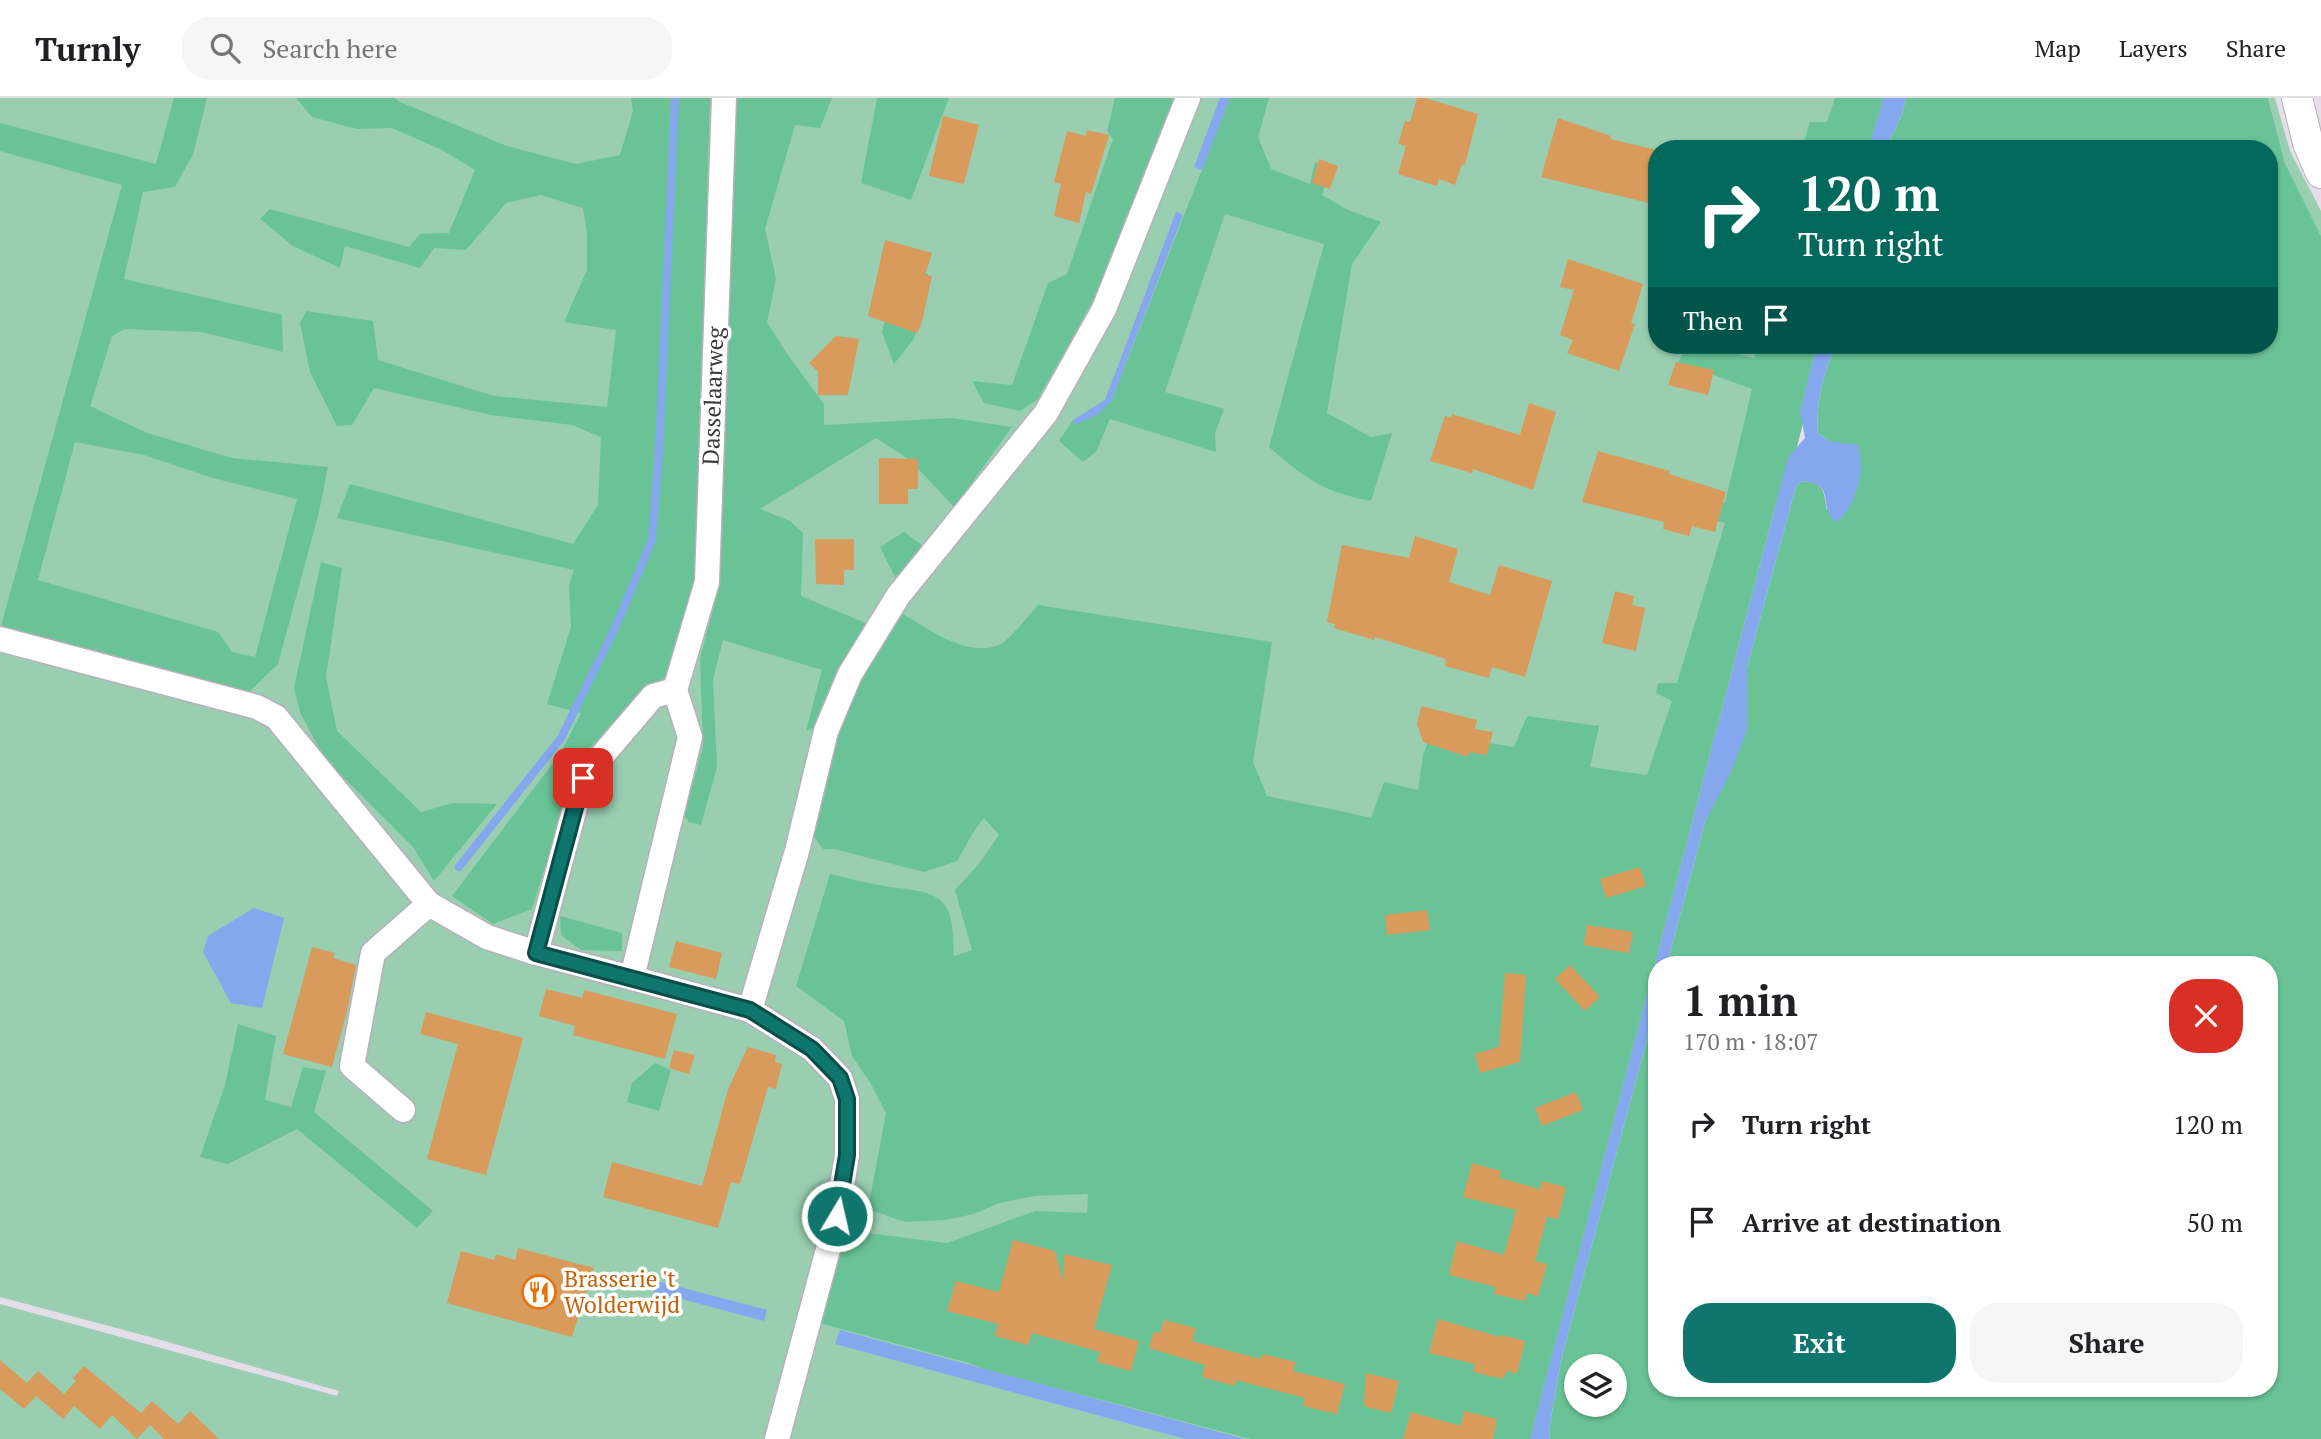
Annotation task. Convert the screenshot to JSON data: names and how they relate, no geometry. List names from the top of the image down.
{
  "streets": {
    "street": ["Dasselaarweg"]
  },
  "places": {
    "restaurant": ["Brasserie 't Wolderwijd"]
  },
  "page": {
    "header": "Turnly",
    "search": "Search here",
    "nav": ["Map", "Layers", "Share"],
    "turn": ["120 m", "Turn right"],
    "then": "Then",
    "heading": ["1 min", "170 m · 18:07"],
    "list": [
      {
        "name": "Turn right",
        "value": "120 m"
      },
      {
        "name": "Arrive at destination",
        "value": "50 m"
      }
    ],
    "buttons": ["Exit", "Share"]
  }
}
